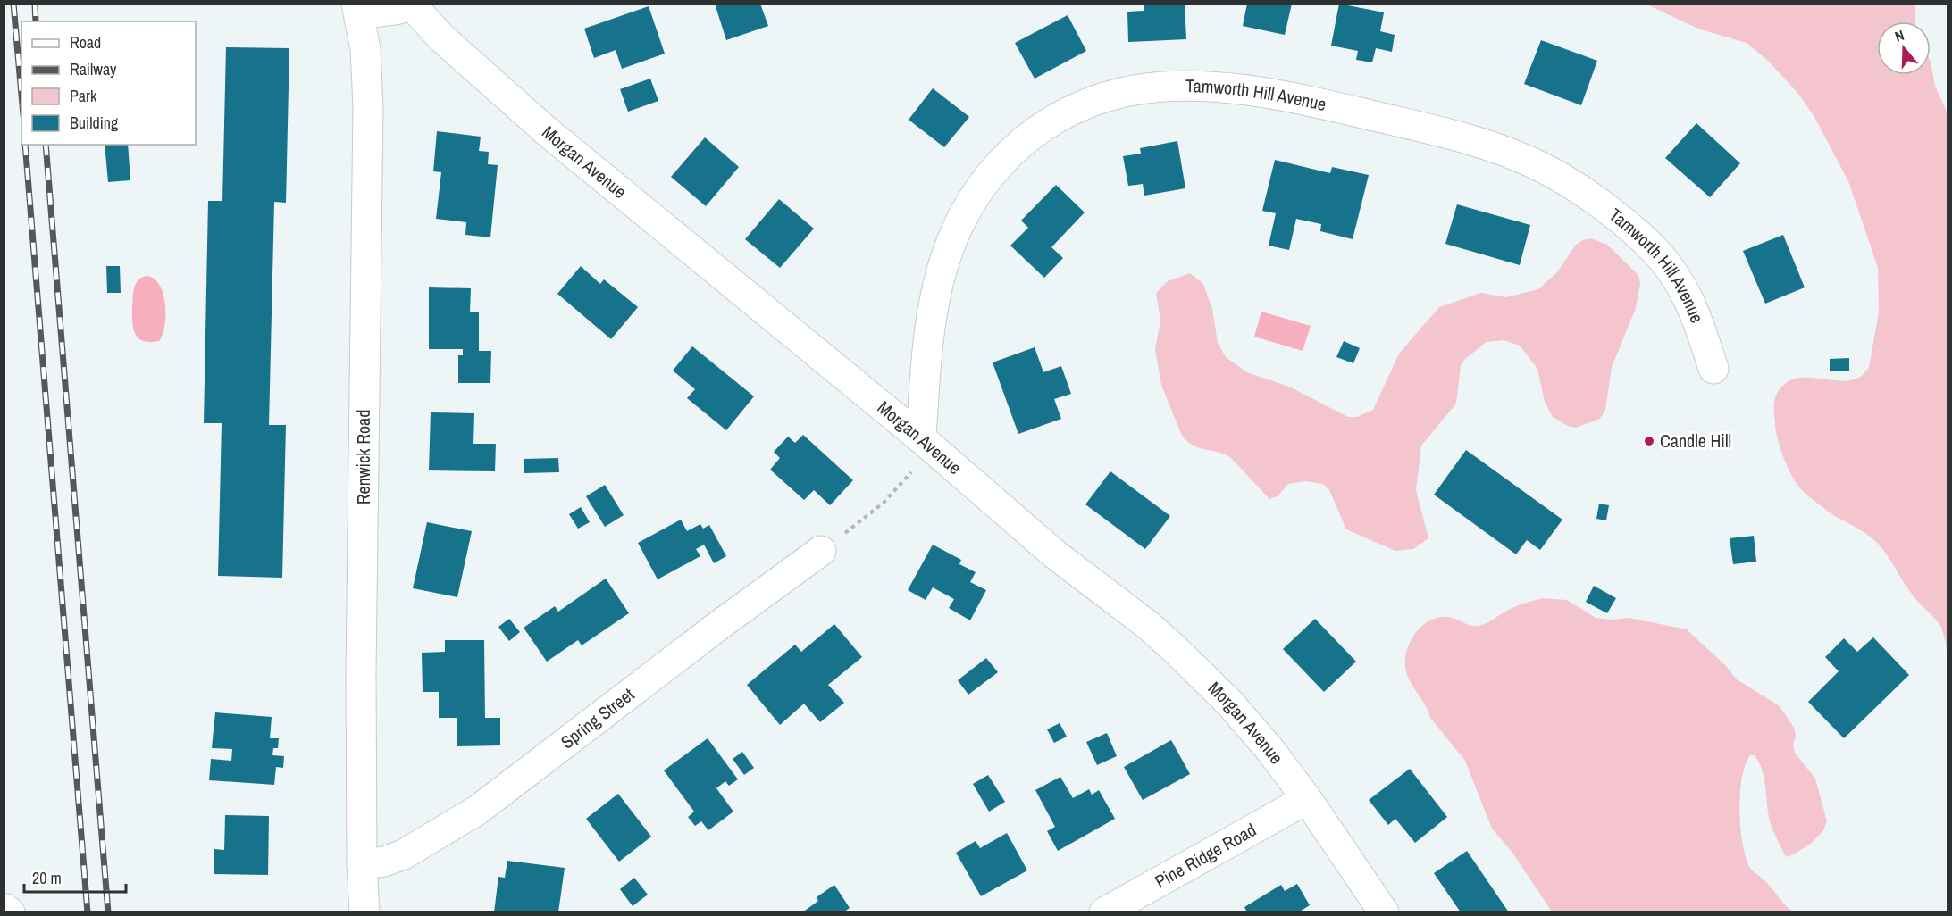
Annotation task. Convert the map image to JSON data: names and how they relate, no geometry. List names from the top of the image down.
{
  "streets": {
    "street": [
      "Tamworth Hill Avenue",
      "Morgan Avenue",
      "Renwick Road",
      "Spring Street",
      "Pine Ridge Road"
    ]
  },
  "crossings": [
    ["Tamworth Hill Avenue", "Morgan Avenue"],
    ["Morgan Avenue", "Pine Ridge Road"],
    ["Renwick Road", "Spring Street"]
  ],
  "places": ["Candle Hill"],
  "legend": [
    "Road",
    "Railway",
    "Park",
    "Building"
  ],
  "scale_bar": "20 m",
  "north": "top"
}
